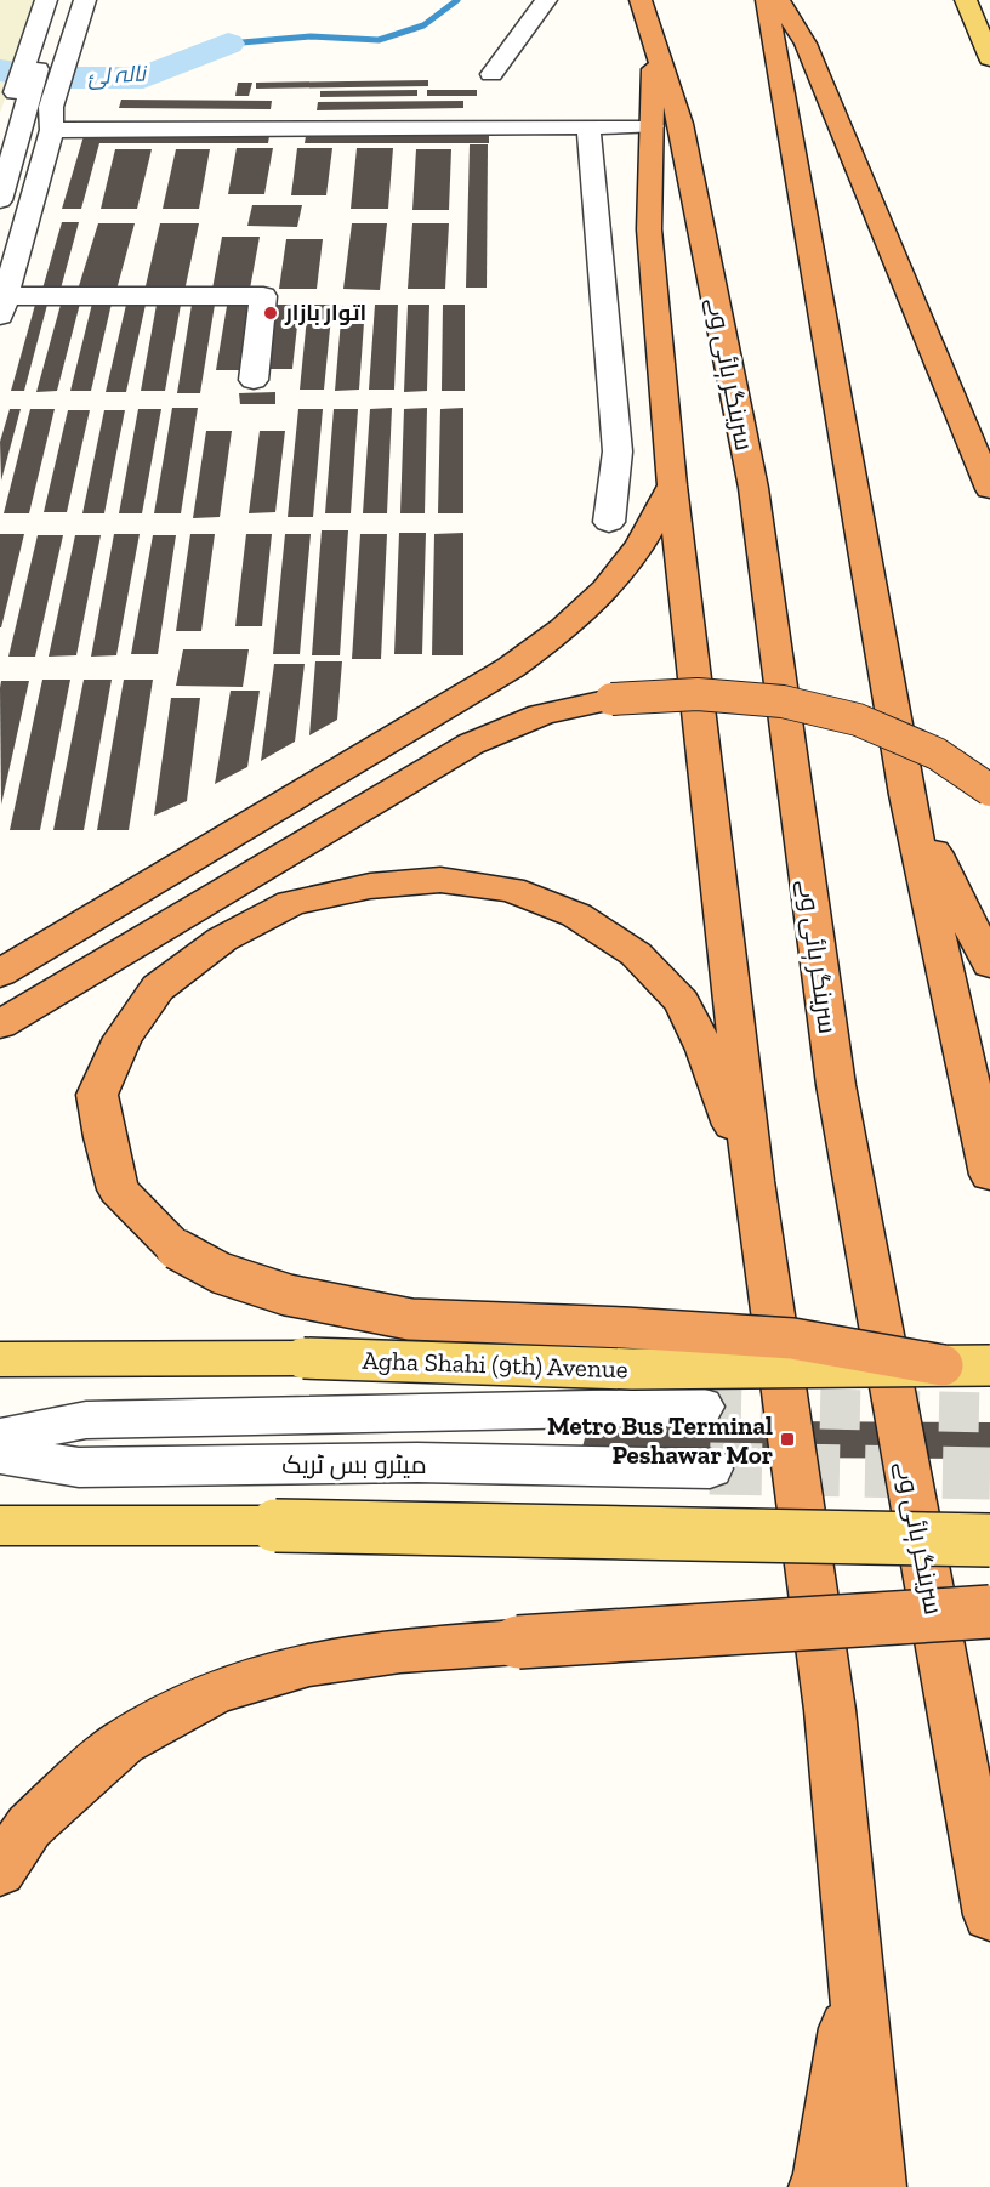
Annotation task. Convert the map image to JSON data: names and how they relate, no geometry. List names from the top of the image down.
{
  "streets": {
    "highway": ["سرینگر ہائی وے"],
    "main road": ["Agha Shahi (9th) Avenue"],
    "street": ["میٹرو بس ٹریک"]
  },
  "water": ["نالہ لئ"],
  "places": {
    "other": ["اتوار بازار"],
    "transit": ["Metro Bus Terminal Peshawar Mor"]
  }
}
